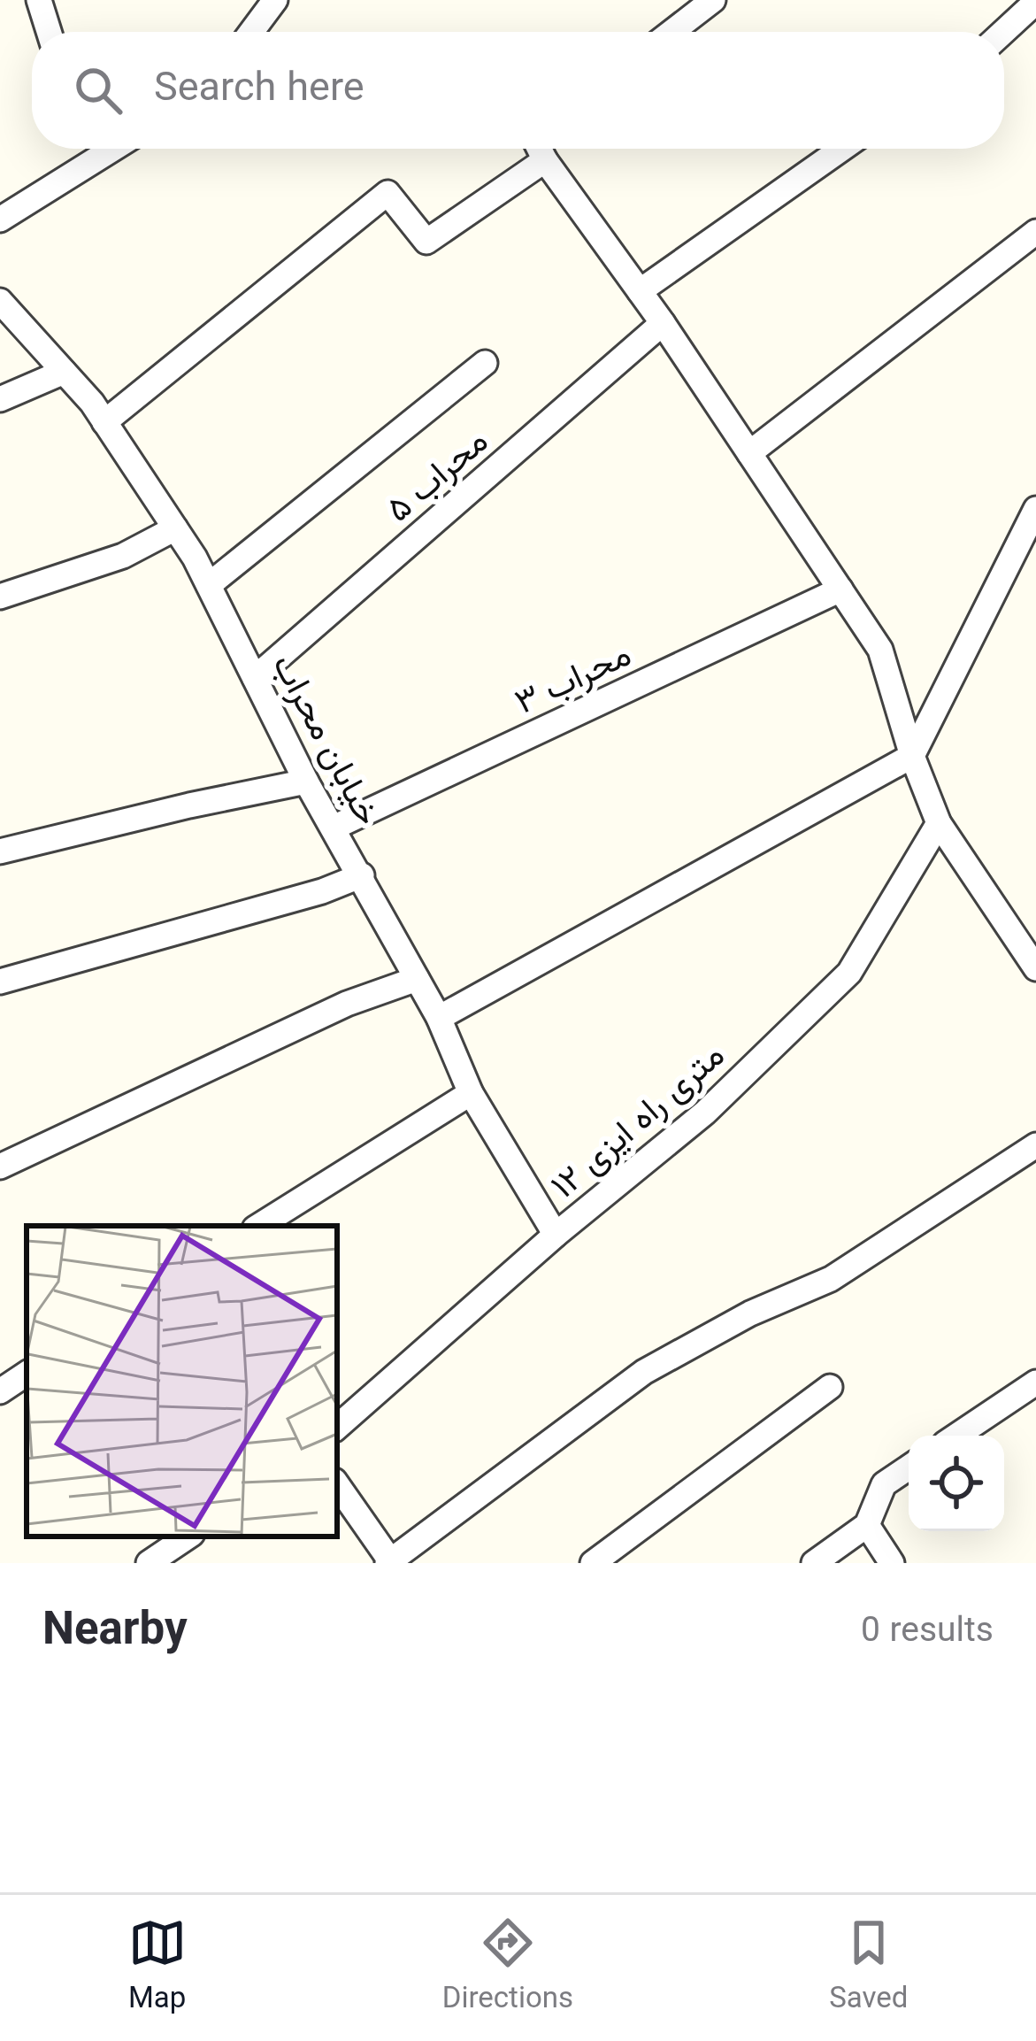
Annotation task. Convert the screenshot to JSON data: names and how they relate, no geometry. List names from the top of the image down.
{
  "streets": {
    "street": [
      "محراب ۵",
      "محراب ۳",
      "خیابان محراب",
      "۱۲ متری راه ایزی"
    ]
  },
  "crossings": [
    ["محراب ۵", "خیابان محراب"],
    ["محراب ۳", "خیابان محراب"],
    ["خیابان محراب", "۱۲ متری راه ایزی"]
  ],
  "page": {
    "search": "Search here",
    "heading": ["Nearby", "0 results"],
    "nav": ["Map", "Directions", "Saved"]
  }
}
